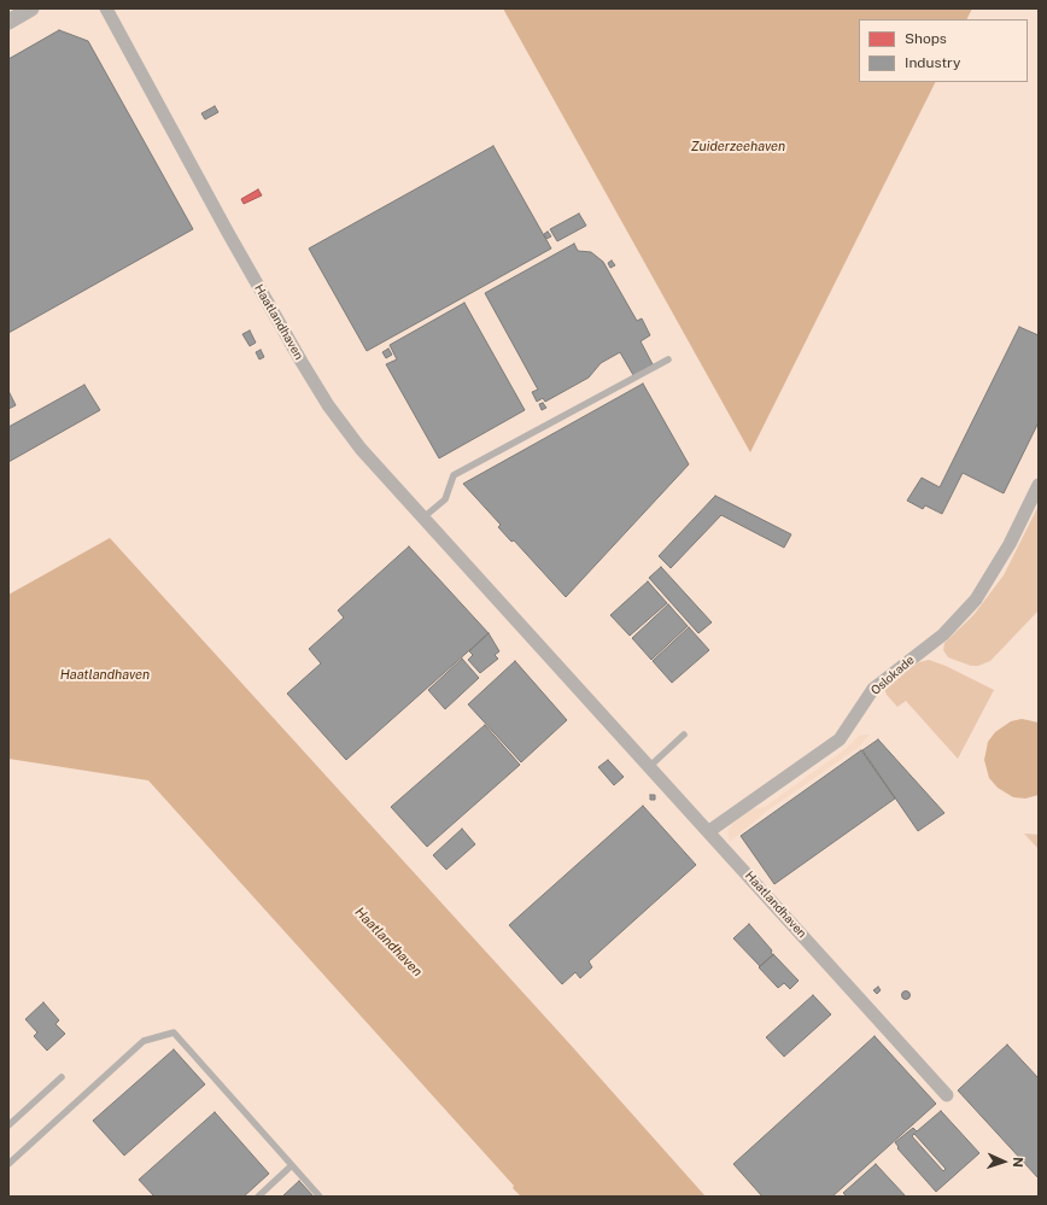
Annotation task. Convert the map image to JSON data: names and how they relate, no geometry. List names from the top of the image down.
{
  "streets": {
    "street": ["Haatlandhaven", "Oslokade"]
  },
  "crossings": [
    ["Haatlandhaven", "Oslokade"]
  ],
  "water": ["Zuiderzeehaven", "Haatlandhaven"],
  "legend": ["Shops", "Industry"],
  "north": "right"
}
